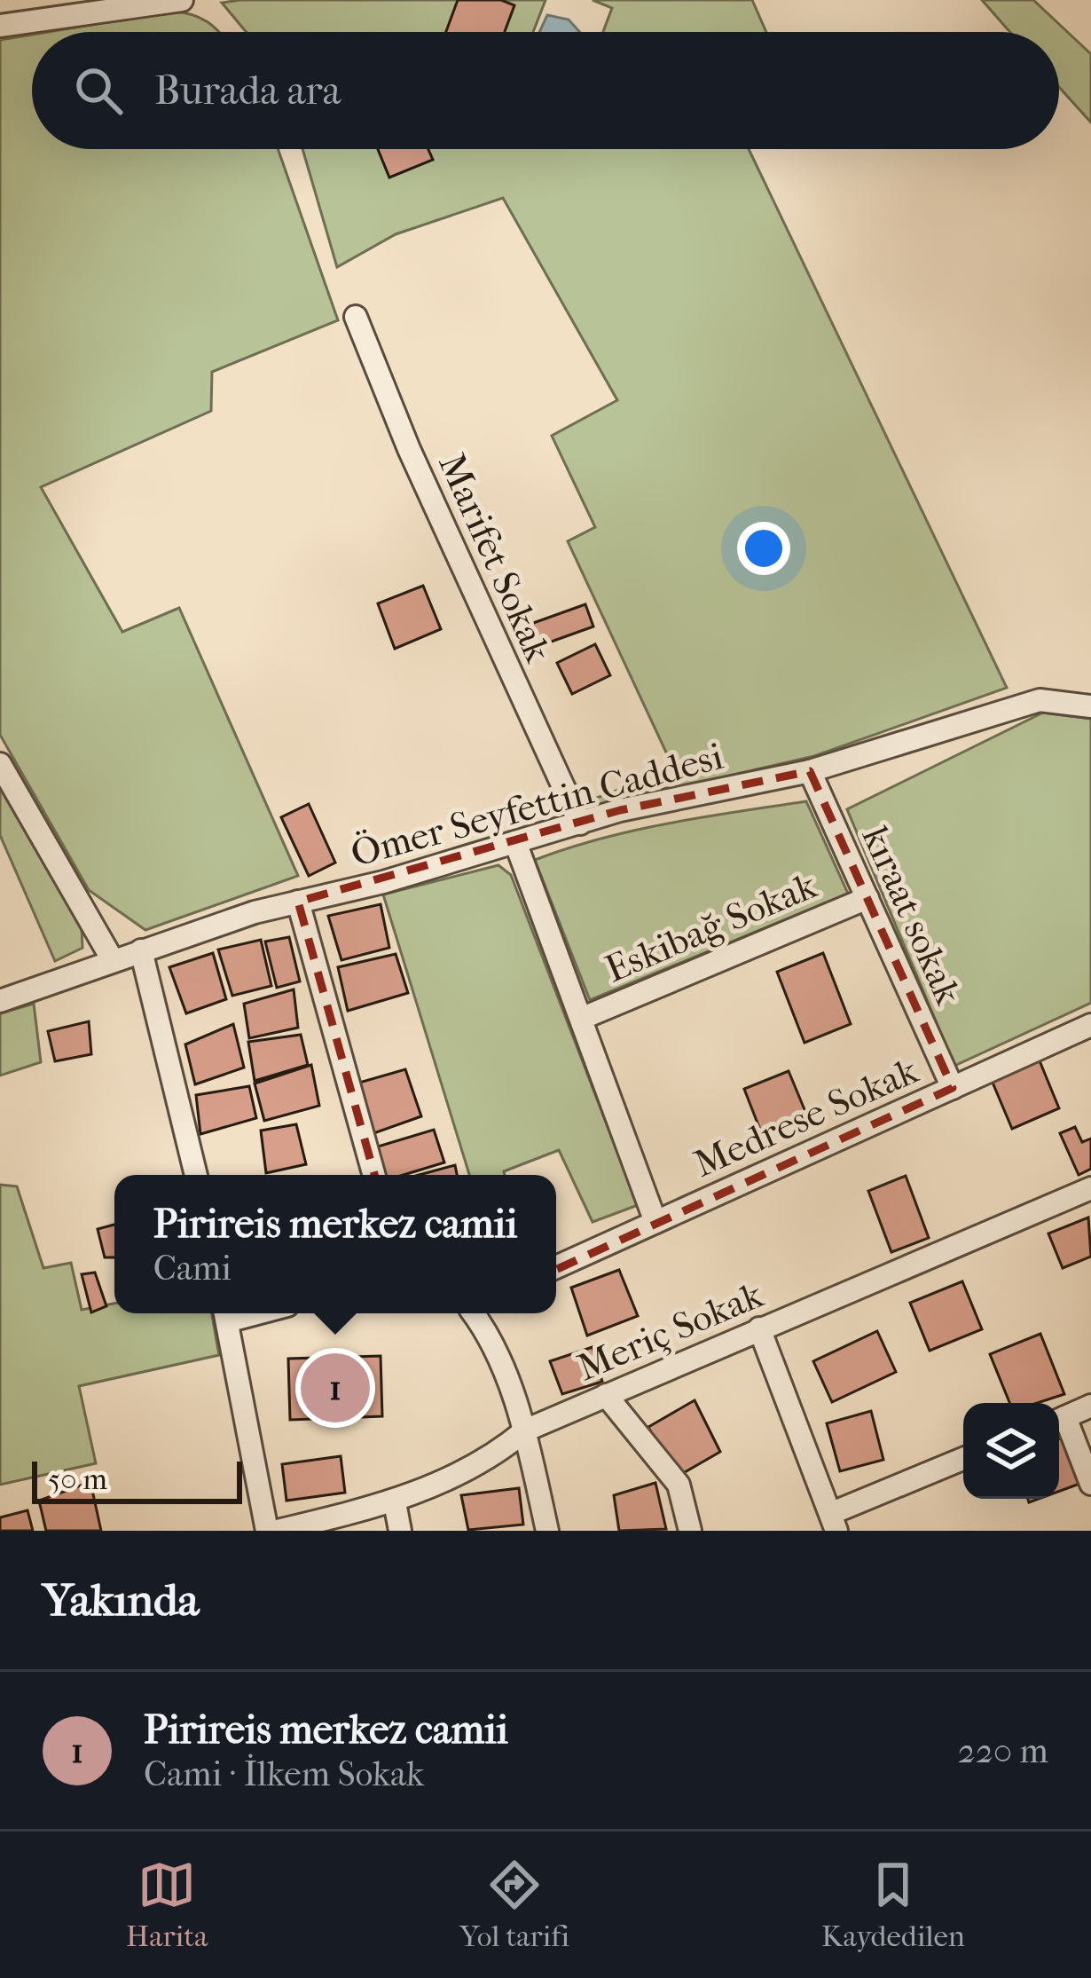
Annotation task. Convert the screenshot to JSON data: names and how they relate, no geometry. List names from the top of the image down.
{
  "streets": {
    "street": [
      "Marifet Sokak",
      "Ömer Seyfettin Caddesi",
      "kıraat sokak",
      "Eskibağ Sokak",
      "Medrese Sokak",
      "Meriç Sokak"
    ]
  },
  "crossings": [
    ["Marifet Sokak", "Ömer Seyfettin Caddesi"],
    ["Ömer Seyfettin Caddesi", "kıraat sokak"],
    ["kıraat sokak", "Eskibağ Sokak"],
    ["kıraat sokak", "Medrese Sokak"]
  ],
  "scale_bar": "50 m",
  "page": {
    "search": "Burada ara",
    "popup": ["Pirireis merkez camii", "Cami"],
    "pins": "1",
    "scale": "50 m",
    "heading": "Yakında",
    "list": [
      {
        "mark": "1",
        "name": "Pirireis merkez camii",
        "note": "Cami · İlkem Sokak",
        "value": "220 m"
      }
    ],
    "nav": ["Harita", "Yol tarifi", "Kaydedilen"]
  }
}
